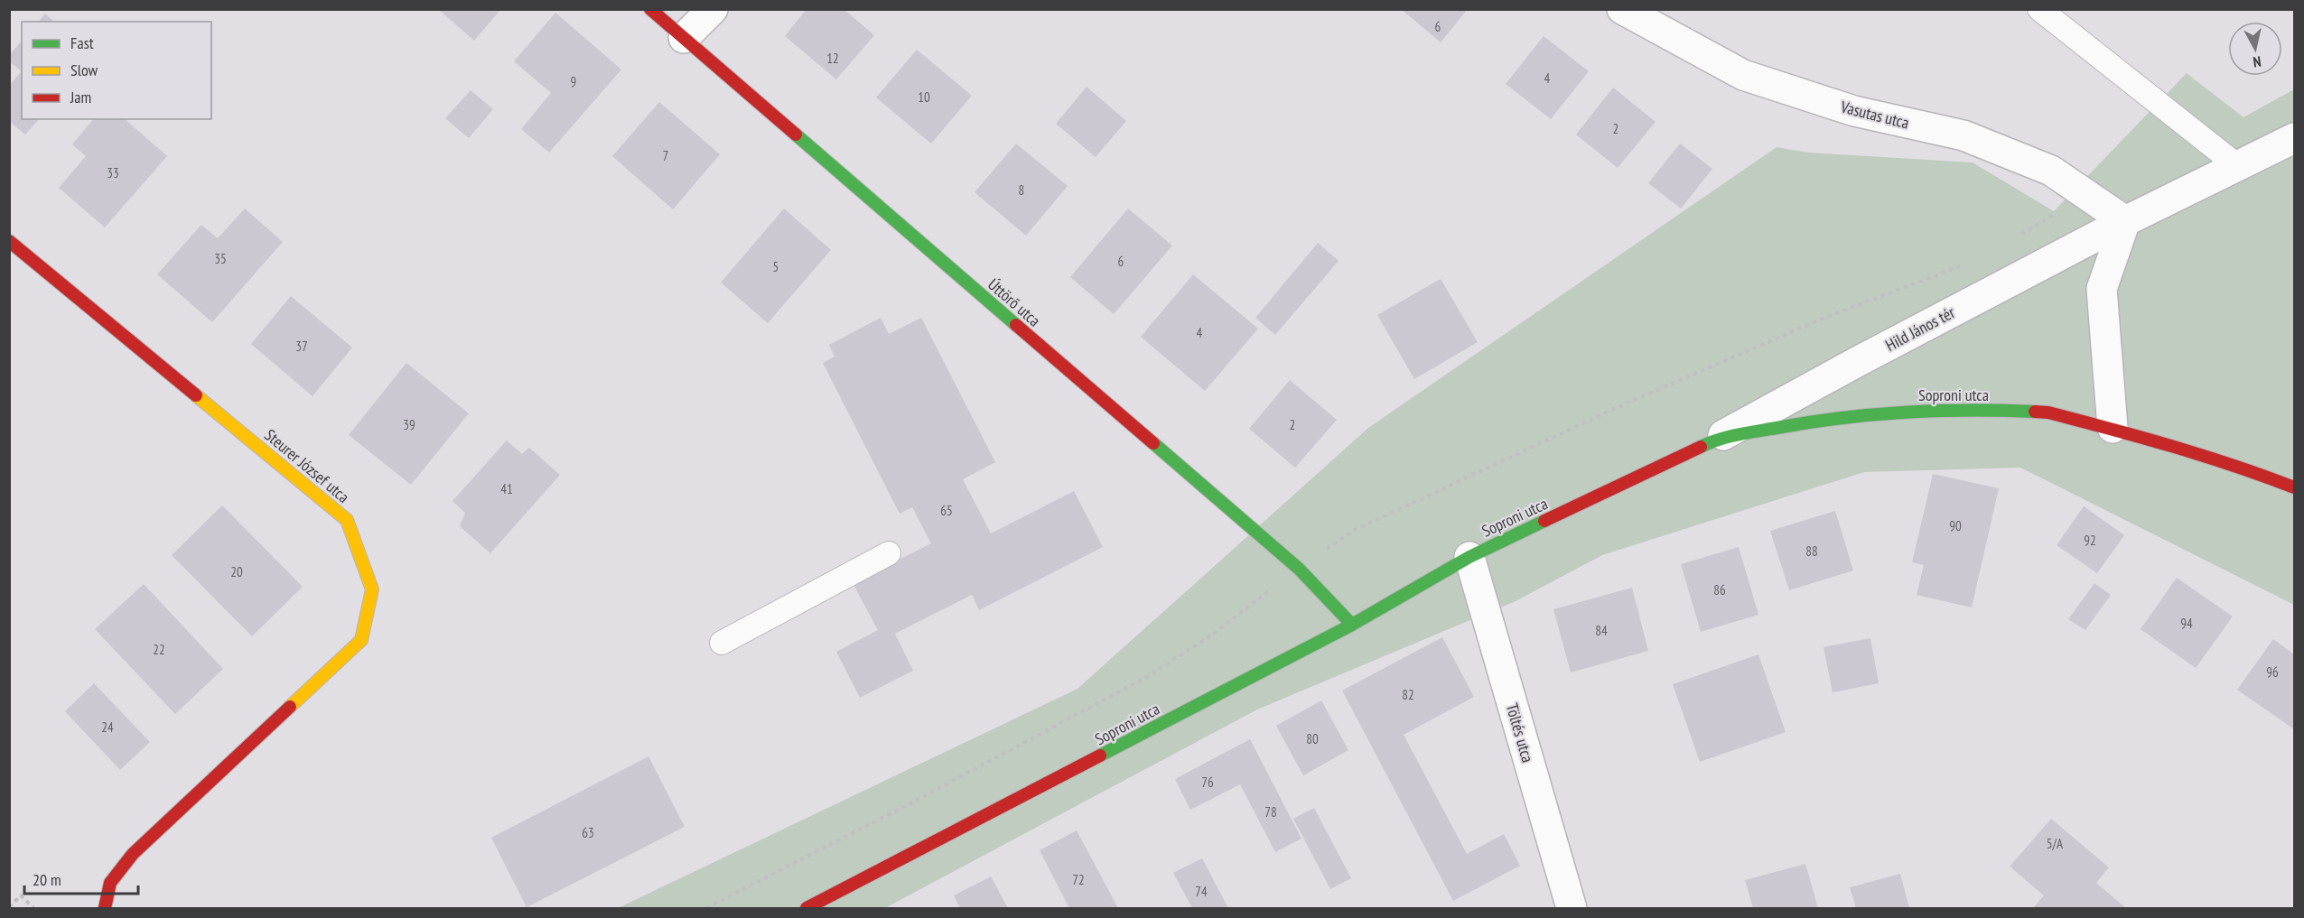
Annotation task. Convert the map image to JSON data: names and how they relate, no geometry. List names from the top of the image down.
{
  "streets": {
    "street": [
      "Vasutas utca",
      "Úttörő utca",
      "Hild János tér",
      "Soproni utca",
      "Steurer József utca",
      "Töltés utca"
    ]
  },
  "crossings": [
    ["Vasutas utca", "Hild János tér"],
    ["Úttörő utca", "Soproni utca"],
    ["Hild János tér", "Soproni utca"],
    ["Soproni utca", "Töltés utca"]
  ],
  "house_numbers": [
    "6",
    "12",
    "4",
    "9",
    "10",
    "2",
    "7",
    "33",
    "8",
    "35",
    "6",
    "5",
    "4",
    "37",
    "39",
    "2",
    "41",
    "65",
    "90",
    "92",
    "88",
    "20",
    "86",
    "94",
    "84",
    "22",
    "96",
    "82",
    "24",
    "80",
    "76",
    "78",
    "63",
    "5/A",
    "72",
    "74"
  ],
  "legend": ["Fast", "Slow", "Jam"],
  "scale_bar": "20 m",
  "north": "bottom"
}
